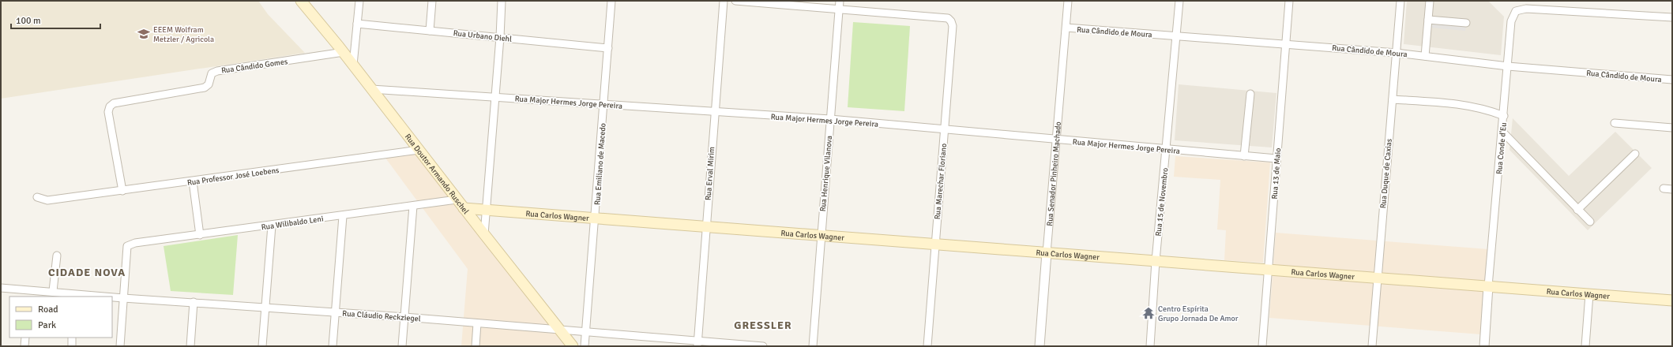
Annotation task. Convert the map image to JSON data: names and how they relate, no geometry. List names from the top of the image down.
{
  "streets": {
    "main road": ["Rua Doutor Armando Ruschel", "Rua Carlos Wagner"],
    "street": [
      "Rua Cândido de Moura",
      "Rua Urbano Diehl",
      "Rua Cândido Gomes",
      "Rua Major Hermes Jorge Pereira",
      "Rua Conde d'Eu",
      "Rua Emiliano de Macedo",
      "Rua Erval Mirim",
      "Rua Henrique Vilanova",
      "Rua Senador Pinheiro Machado",
      "Rua 13 de Maio",
      "Rua Duque de Caxias",
      "Rua Professor José Loebens",
      "Rua Marechar Floriano",
      "Rua 15 de Novembro",
      "Rua Wilibaldo Leni",
      "Rua Cláudio Reckziegel"
    ]
  },
  "crossings": [
    ["Rua Cândido de Moura", "Rua Conde d'Eu"],
    ["Rua Cândido de Moura", "Rua Senador Pinheiro Machado"],
    ["Rua Cândido de Moura", "Rua 13 de Maio"],
    ["Rua Cândido de Moura", "Rua Duque de Caxias"],
    ["Rua Cândido de Moura", "Rua 15 de Novembro"],
    ["Rua Urbano Diehl", "Rua Emiliano de Macedo"],
    ["Rua Cândido Gomes", "Rua Doutor Armando Ruschel"],
    ["Rua Cândido Gomes", "Rua Professor José Loebens"],
    ["Rua Major Hermes Jorge Pereira", "Rua Emiliano de Macedo"],
    ["Rua Major Hermes Jorge Pereira", "Rua Doutor Armando Ruschel"],
    ["Rua Major Hermes Jorge Pereira", "Rua Erval Mirim"],
    ["Rua Major Hermes Jorge Pereira", "Rua Henrique Vilanova"],
    ["Rua Major Hermes Jorge Pereira", "Rua Senador Pinheiro Machado"],
    ["Rua Major Hermes Jorge Pereira", "Rua 13 de Maio"],
    ["Rua Major Hermes Jorge Pereira", "Rua Marechar Floriano"],
    ["Rua Major Hermes Jorge Pereira", "Rua 15 de Novembro"],
    ["Rua Conde d'Eu", "Rua Carlos Wagner"],
    ["Rua Emiliano de Macedo", "Rua Carlos Wagner"],
    ["Rua Emiliano de Macedo", "Rua Cláudio Reckziegel"],
    ["Rua Doutor Armando Ruschel", "Rua Professor José Loebens"],
    ["Rua Doutor Armando Ruschel", "Rua Carlos Wagner"],
    ["Rua Doutor Armando Ruschel", "Rua Wilibaldo Leni"],
    ["Rua Doutor Armando Ruschel", "Rua Cláudio Reckziegel"],
    ["Rua Erval Mirim", "Rua Carlos Wagner"],
    ["Rua Erval Mirim", "Rua Cláudio Reckziegel"],
    ["Rua Henrique Vilanova", "Rua Marechar Floriano"],
    ["Rua Henrique Vilanova", "Rua Carlos Wagner"],
    ["Rua Senador Pinheiro Machado", "Rua Carlos Wagner"],
    ["Rua 13 de Maio", "Rua Carlos Wagner"],
    ["Rua Duque de Caxias", "Rua Carlos Wagner"],
    ["Rua Marechar Floriano", "Rua Carlos Wagner"],
    ["Rua 15 de Novembro", "Rua Carlos Wagner"],
    ["Rua Wilibaldo Leni", "Rua Cláudio Reckziegel"]
  ],
  "districts": ["CIDADE NOVA", "GRESSLER"],
  "places": {
    "school or university": ["EEEM Wolfram Metzler / Agricola"],
    "temple": ["Centro Espírita Grupo Jornada De Amor"]
  },
  "legend": ["Road", "Park"],
  "scale_bar": "100 m"
}
